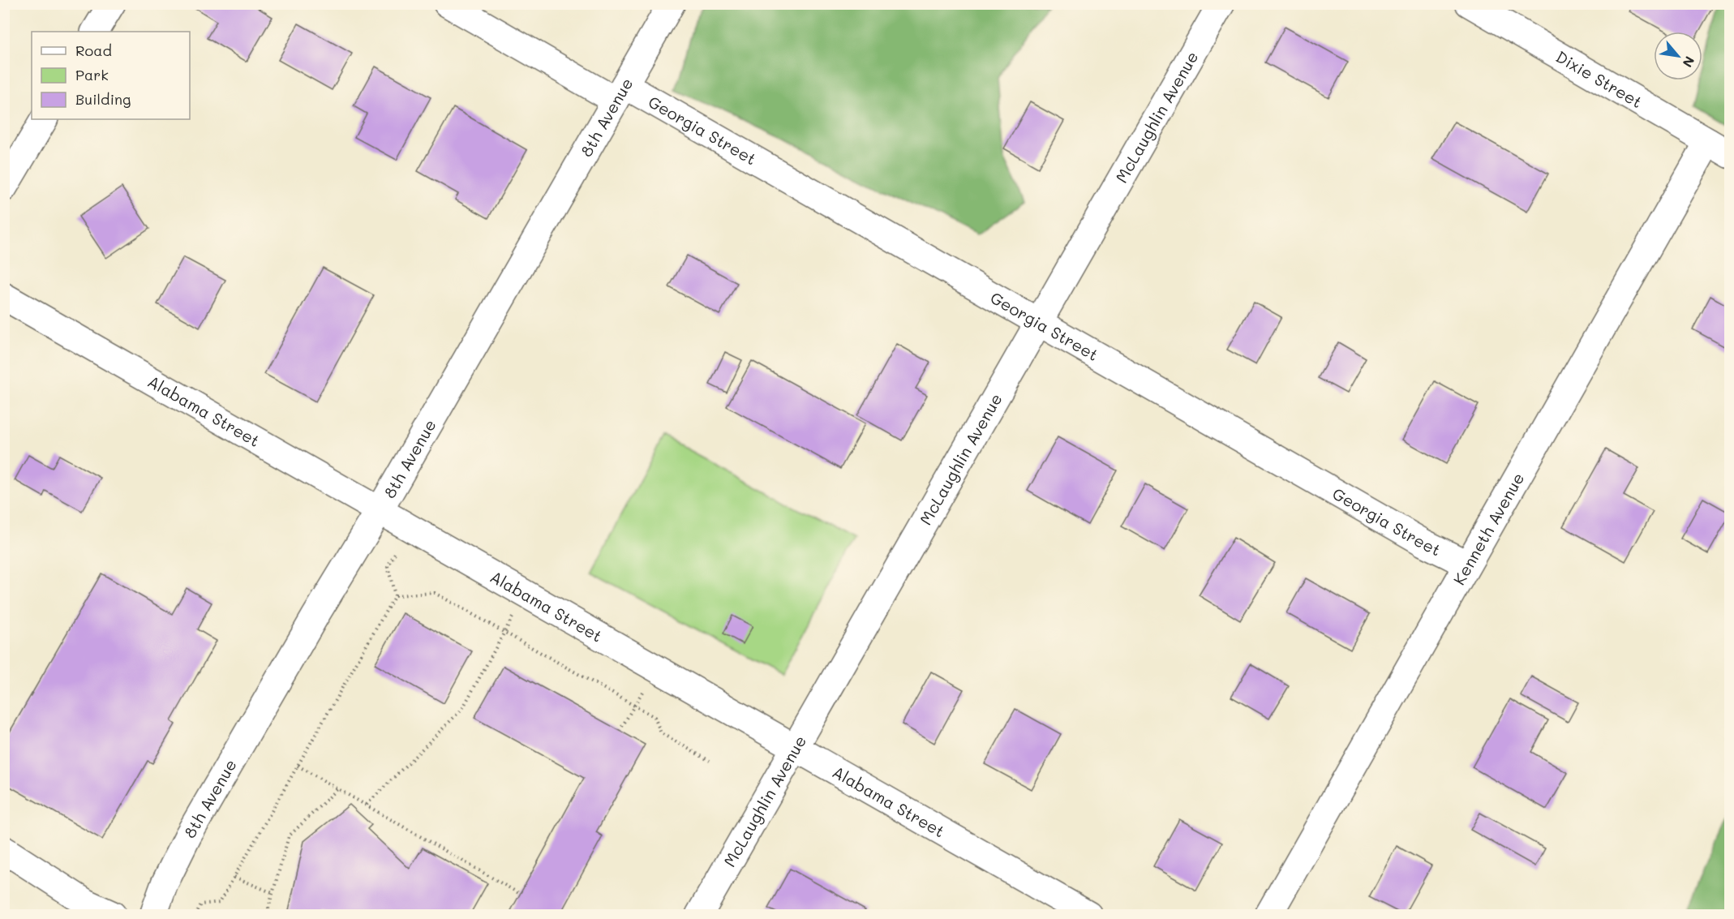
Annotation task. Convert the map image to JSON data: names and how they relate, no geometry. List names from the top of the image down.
{
  "streets": {
    "street": [
      "Dixie Street",
      "8th Avenue",
      "McLaughlin Avenue",
      "Georgia Street",
      "Alabama Street",
      "Kenneth Avenue"
    ]
  },
  "crossings": [
    ["Dixie Street", "Kenneth Avenue"],
    ["8th Avenue", "Georgia Street"],
    ["8th Avenue", "Alabama Street"],
    ["McLaughlin Avenue", "Georgia Street"],
    ["McLaughlin Avenue", "Alabama Street"],
    ["Georgia Street", "Kenneth Avenue"]
  ],
  "legend": ["Road", "Park", "Building"],
  "north": "bottom right"
}
